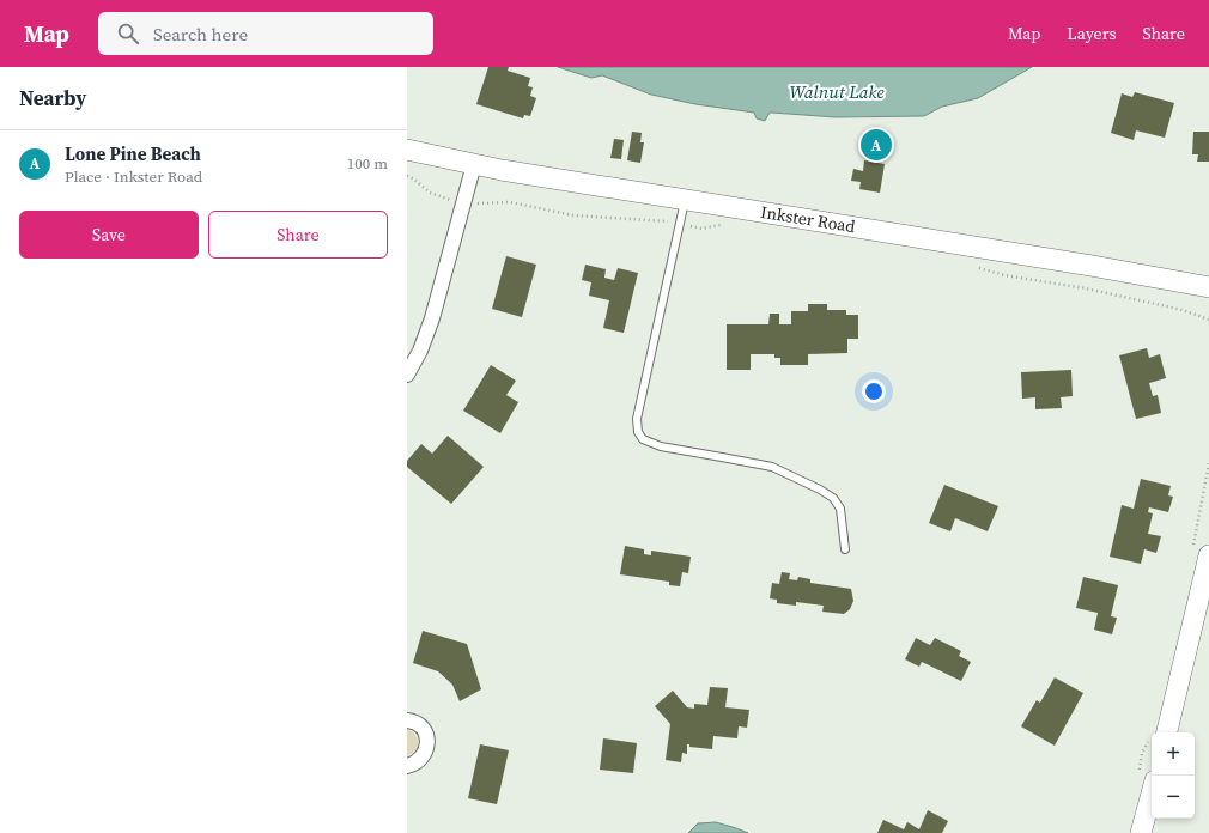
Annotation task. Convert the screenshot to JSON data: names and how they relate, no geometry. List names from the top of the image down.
{
  "streets": {
    "street": ["Inkster Road"]
  },
  "water": ["Walnut Lake"],
  "page": {
    "header": "Map",
    "search": "Search here",
    "nav": ["Map", "Layers", "Share"],
    "heading": "Nearby",
    "pins": "A",
    "list": [
      {
        "mark": "A",
        "name": "Lone Pine Beach",
        "note": "Place · Inkster Road",
        "value": "100 m"
      }
    ],
    "buttons": ["Save", "Share"],
    "map_buttons": ["+", "−"]
  }
}
